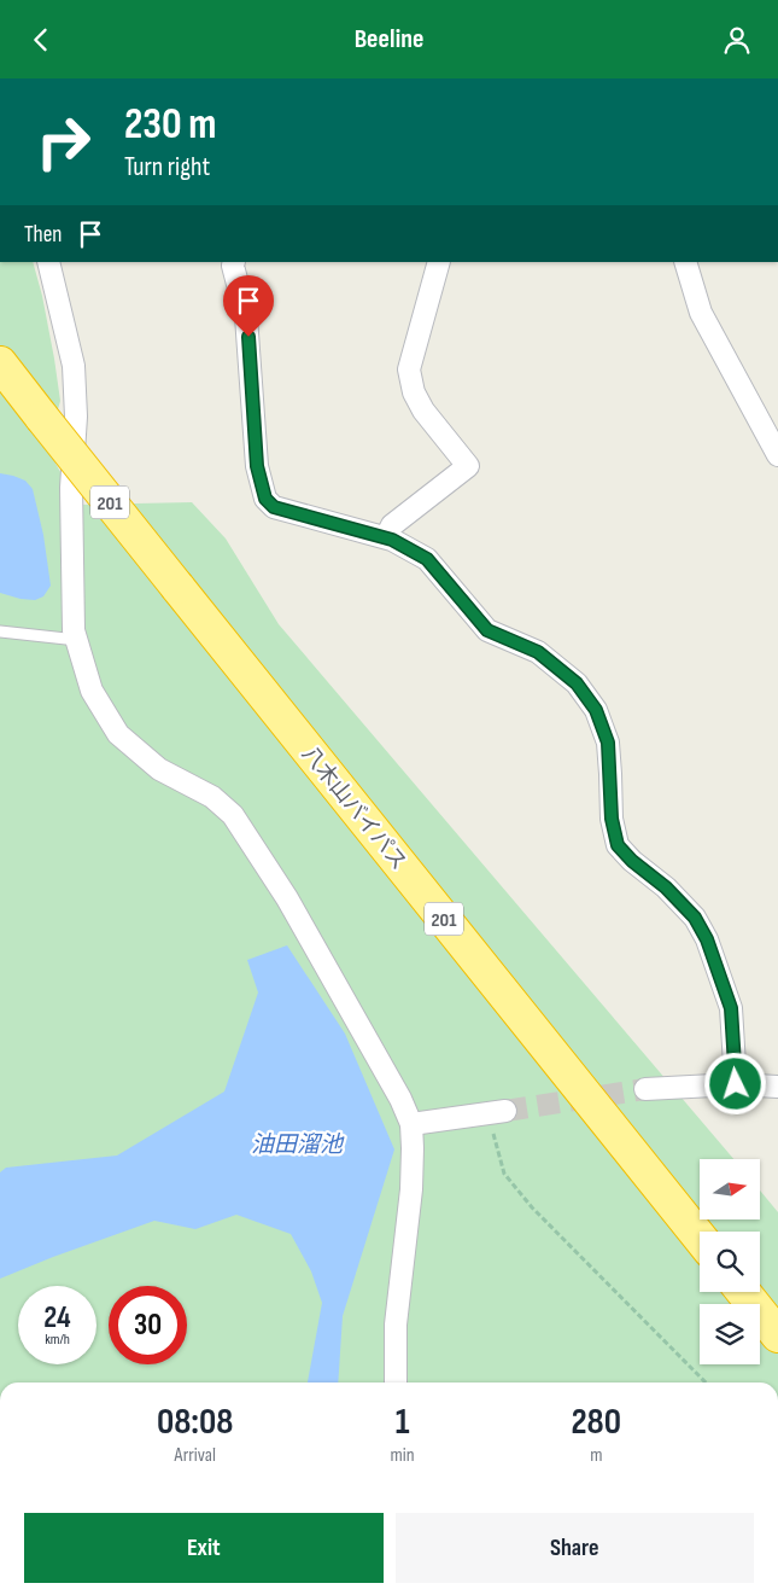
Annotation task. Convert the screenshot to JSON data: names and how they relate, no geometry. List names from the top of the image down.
{
  "streets": {
    "highway": ["201", "八木山バイパス"]
  },
  "water": ["油田溜池"],
  "north": "right",
  "page": {
    "header": "Beeline",
    "turn": ["230 m", "Turn right"],
    "then": "Then",
    "speed": "24 km/h",
    "limit": "30",
    "eta": [
      "08:08",
      "Arrival",
      "1",
      "min",
      "280",
      "m"
    ],
    "buttons": ["Exit", "Share"]
  }
}
